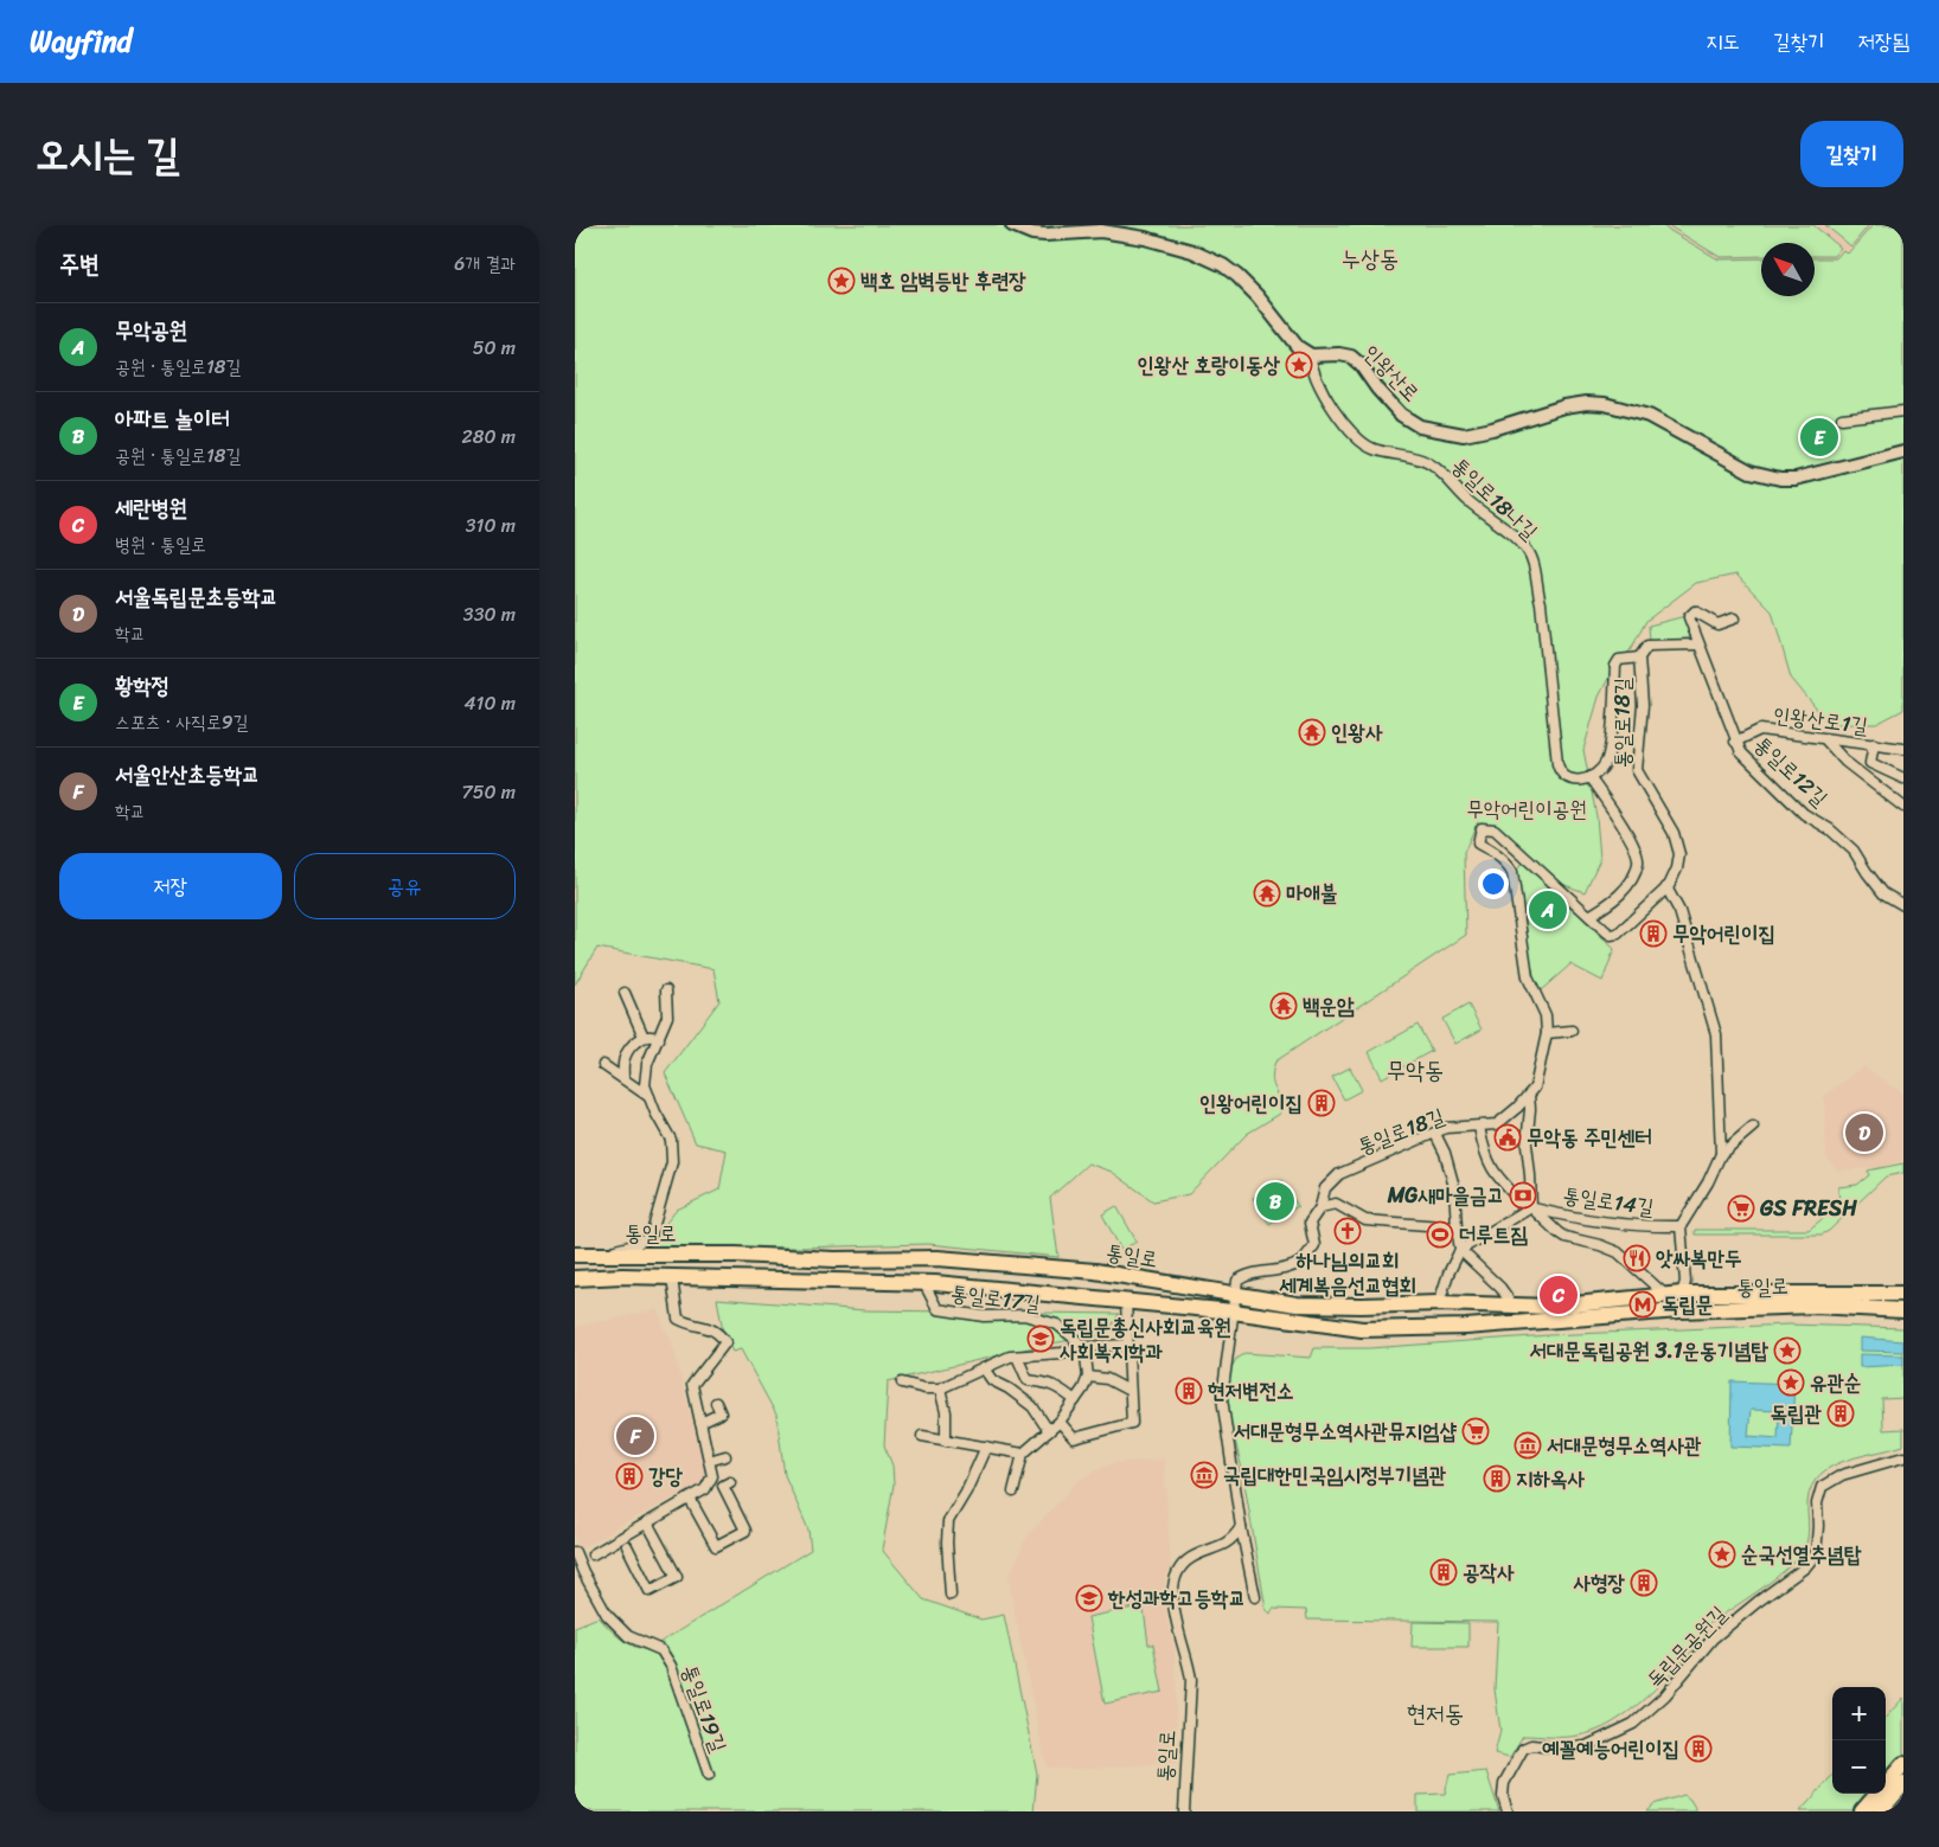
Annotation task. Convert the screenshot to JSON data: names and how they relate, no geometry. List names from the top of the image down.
{
  "streets": {
    "main road": ["통일로"],
    "street": [
      "인왕산로",
      "통일로18나길",
      "인왕산로1길",
      "통일로18길",
      "통일로12길",
      "통일로14길",
      "통일로17길",
      "독립문공원길",
      "통일로19길"
    ]
  },
  "crossings": [
    ["인왕산로", "통일로18나길"],
    ["인왕산로1길", "통일로12길"],
    ["통일로18길", "통일로12길"],
    ["통일로18길", "통일로14길"],
    ["통일로18길", "통일로"],
    ["통일로14길", "통일로"],
    ["통일로", "통일로17길"]
  ],
  "districts": ["누상동", "무악동", "현저동"],
  "parks": ["무악어린이공원"],
  "places": {
    "place": [
      "백호 암벽등반 후련장",
      "인왕산 호랑이동상",
      "서대문독립공원 3.1운동기념탑",
      "유관순",
      "순국선열추념탑"
    ],
    "temple": ["인왕사", "마애불", "백운암"],
    "building": [
      "무악어린이집",
      "인왕어린이집",
      "현저변전소",
      "독립관",
      "강당",
      "지하옥사",
      "공작사",
      "사형장",
      "예꼴예능어린이집"
    ],
    "public building": ["무악동 주민센터"],
    "bank": ["MG새마을금고"],
    "supermarket": ["GS FRESH", "서대문형무소역사관뮤지엄샵"],
    "church": ["하나님의교회 세계복음선교협회"],
    "sports": ["더루트짐"],
    "restaurant": ["앗싸복만두"],
    "metro station": ["독립문"],
    "school or university": ["독립문총신사회교육원 사회복지학과", "한성과학고등학교"],
    "museum": ["서대문형무소역사관", "국립대한민국임시정부기념관"]
  },
  "north": "top left",
  "page": {
    "header": "Wayfind",
    "nav": ["지도", "길찾기", "저장됨"],
    "title": "오시는 길",
    "buttons": [
      "길찾기",
      ["저장", "공유"]
    ],
    "heading": ["주변", "6개 결과"],
    "list": [
      {
        "mark": "A",
        "name": "무악공원",
        "note": "공원 · 통일로18길",
        "value": "50 m"
      },
      {
        "mark": "B",
        "name": "아파트 놀이터",
        "note": "공원 · 통일로18길",
        "value": "280 m"
      },
      {
        "mark": "C",
        "name": "세란병원",
        "note": "병원 · 통일로",
        "value": "310 m"
      },
      {
        "mark": "D",
        "name": "서울독립문초등학교",
        "note": "학교",
        "value": "330 m"
      },
      {
        "mark": "E",
        "name": "황학정",
        "note": "스포츠 · 사직로9길",
        "value": "410 m"
      },
      {
        "mark": "F",
        "name": "서울안산초등학교",
        "note": "학교",
        "value": "750 m"
      }
    ],
    "pins": [
      "E",
      "A",
      "D",
      "B",
      "C",
      "F"
    ],
    "map_buttons": ["+", "−"]
  }
}
